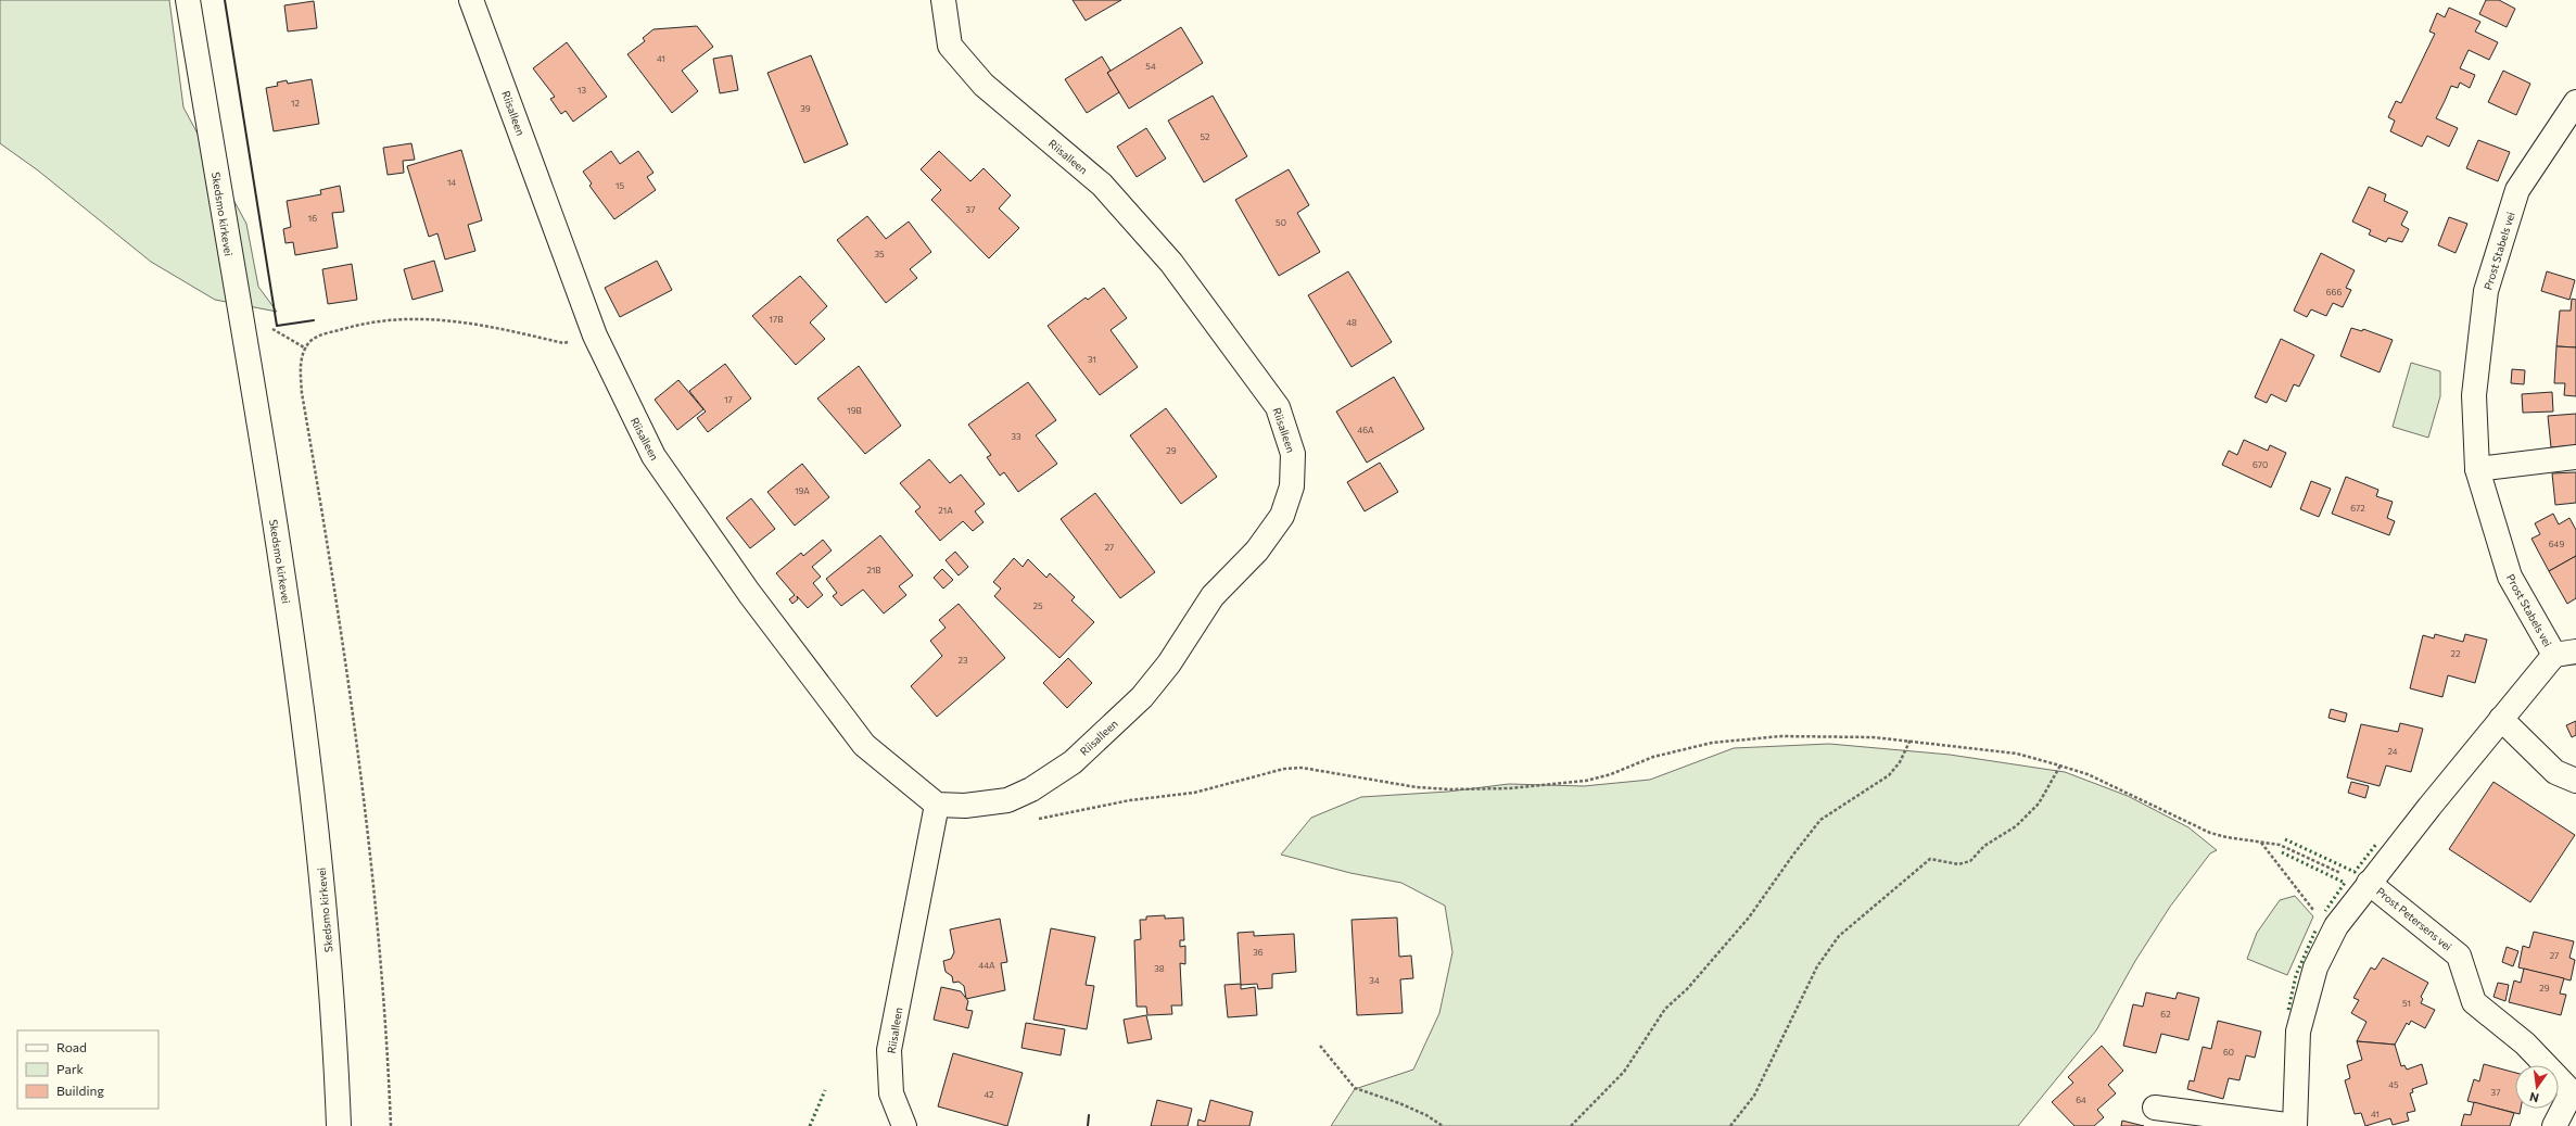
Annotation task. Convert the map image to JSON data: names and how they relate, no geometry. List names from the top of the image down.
{
  "streets": {
    "main road": [
      "Riisalleen",
      "Skedsmo kirkevei",
      "Prost Stabels vei",
      "Prost Petersens vei"
    ]
  },
  "crossings": [
    ["Prost Stabels vei", "Prost Petersens vei"]
  ],
  "house_numbers": [
    "41",
    "54",
    "13",
    "12",
    "39",
    "52",
    "14",
    "15",
    "37",
    "16",
    "50",
    "35",
    "666",
    "17B",
    "48",
    "31",
    "17",
    "19B",
    "46A",
    "33",
    "29",
    "670",
    "19A",
    "672",
    "21A",
    "649",
    "27",
    "21B",
    "25",
    "22",
    "23",
    "24",
    "36",
    "27",
    "44A",
    "38",
    "34",
    "29",
    "51",
    "62",
    "60",
    "45",
    "37",
    "42",
    "64",
    "41"
  ],
  "legend": ["Road", "Park", "Building"],
  "north": "bottom"
}
